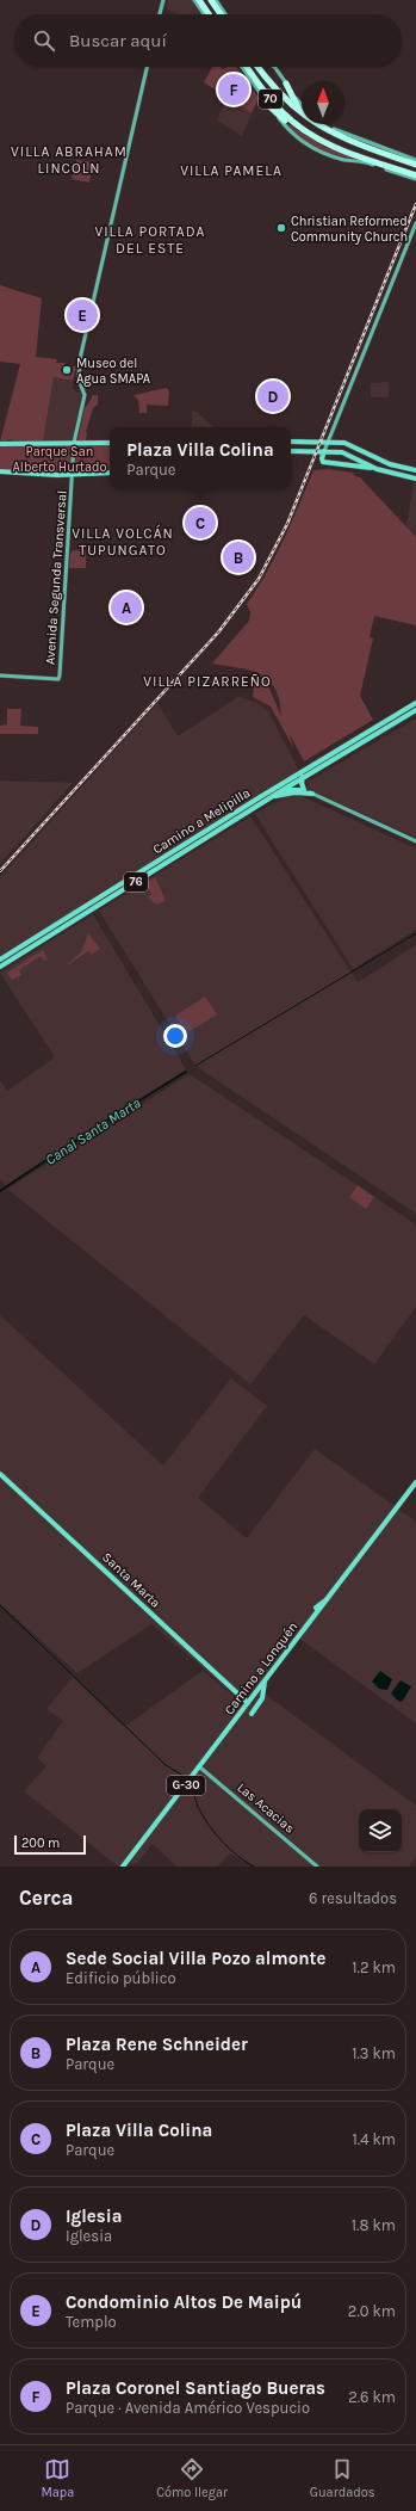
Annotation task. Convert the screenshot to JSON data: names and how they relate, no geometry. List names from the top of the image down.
{
  "streets": {
    "highway": ["70"],
    "main road": [
      "Avenida Segunda Transversal",
      "Camino a Melipilla",
      "76",
      "Santa Marta",
      "Camino a Lonquén",
      "G-30",
      "Las Acacias"
    ]
  },
  "crossings": [
    ["Santa Marta", "Camino a Lonquén"],
    ["Camino a Lonquén", "Las Acacias"]
  ],
  "districts": [
    "VILLA ABRAHAM LINCOLN",
    "VILLA PAMELA",
    "VILLA PORTADA DEL ESTE",
    "VILLA VOLCÁN TUPUNGATO",
    "VILLA PIZARREÑO"
  ],
  "water": ["Canal Santa Marta"],
  "parks": ["Parque San Alberto Hurtado"],
  "places": ["Christian Reformed Community Church", "Museo del Agua SMAPA"],
  "scale_bar": "200 m",
  "north": "top",
  "page": {
    "search": "Buscar aquí",
    "pins": [
      "F",
      "E",
      "D",
      "C",
      "B",
      "A"
    ],
    "popup": ["Plaza Villa Colina", "Parque"],
    "scale": "200 m",
    "heading": ["Cerca", "6 resultados"],
    "list": [
      {
        "mark": "A",
        "name": "Sede Social Villa Pozo almonte",
        "note": "Edificio público",
        "value": "1.2 km"
      },
      {
        "mark": "B",
        "name": "Plaza Rene Schneider",
        "note": "Parque",
        "value": "1.3 km"
      },
      {
        "mark": "C",
        "name": "Plaza Villa Colina",
        "note": "Parque",
        "value": "1.4 km"
      },
      {
        "mark": "D",
        "name": "Iglesia",
        "note": "Iglesia",
        "value": "1.8 km"
      },
      {
        "mark": "E",
        "name": "Condominio Altos De Maipú",
        "note": "Templo",
        "value": "2.0 km"
      },
      {
        "mark": "F",
        "name": "Plaza Coronel Santiago Bueras",
        "note": "Parque · Avenida Américo Vespucio",
        "value": "2.6 km"
      }
    ],
    "nav": ["Mapa", "Cómo llegar", "Guardados"]
  }
}
